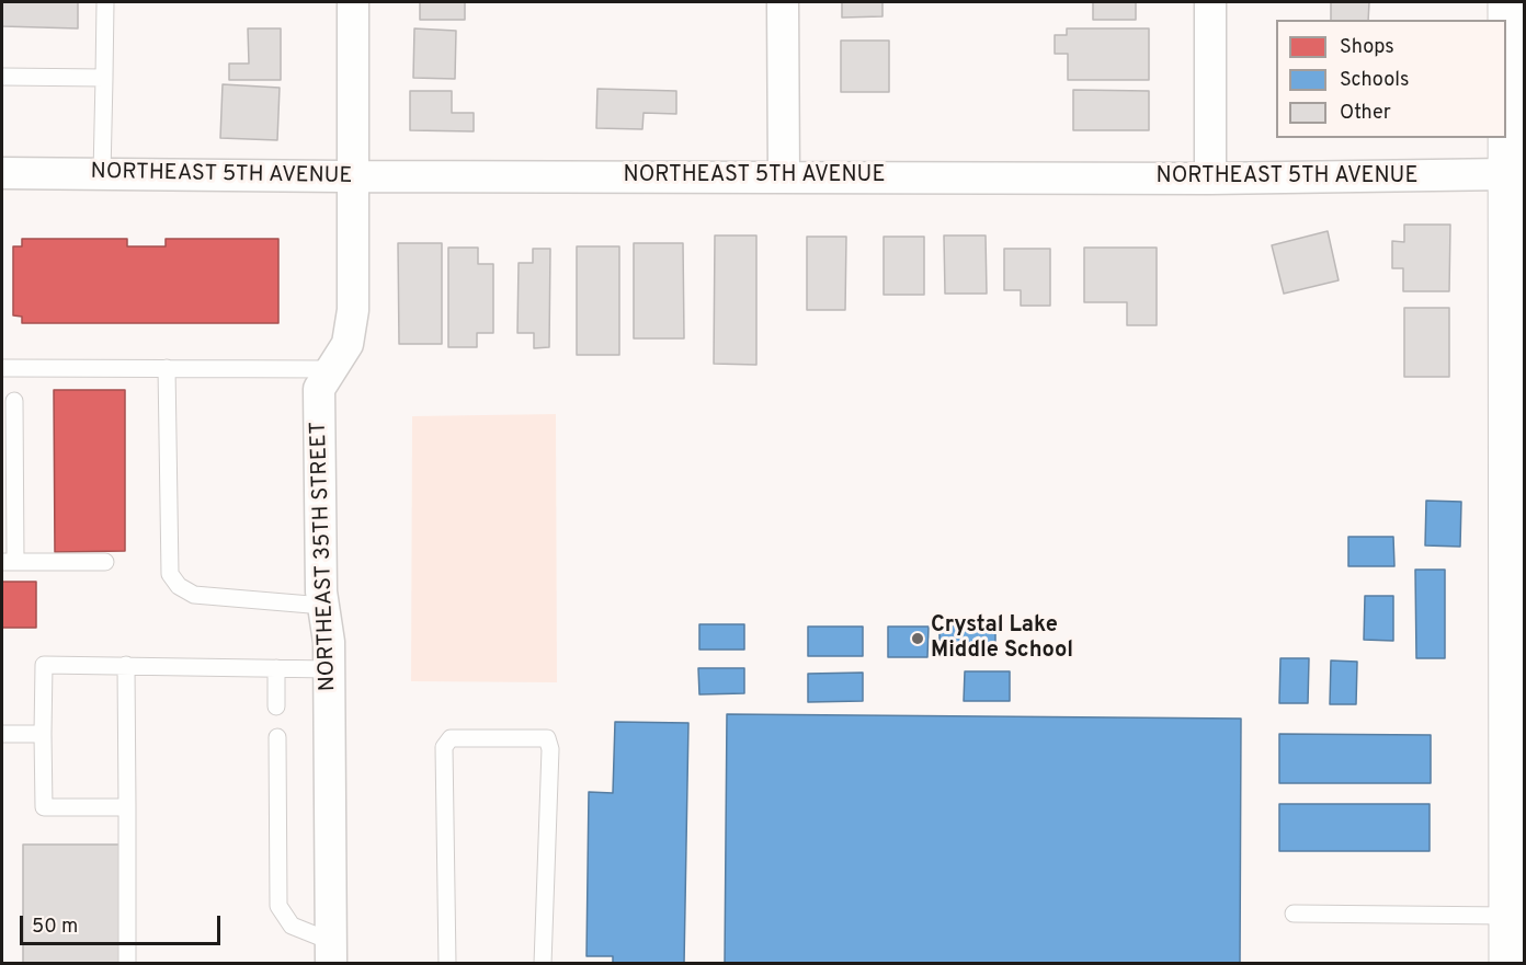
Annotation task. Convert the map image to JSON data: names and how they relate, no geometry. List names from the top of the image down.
{
  "streets": {
    "street": ["NORTHEAST 5TH AVENUE", "NORTHEAST 35TH STREET"]
  },
  "crossings": [
    ["NORTHEAST 5TH AVENUE", "NORTHEAST 35TH STREET"]
  ],
  "places": ["Crystal Lake Middle School"],
  "legend": ["Shops", "Schools", "Other"],
  "scale_bar": "50 m"
}
